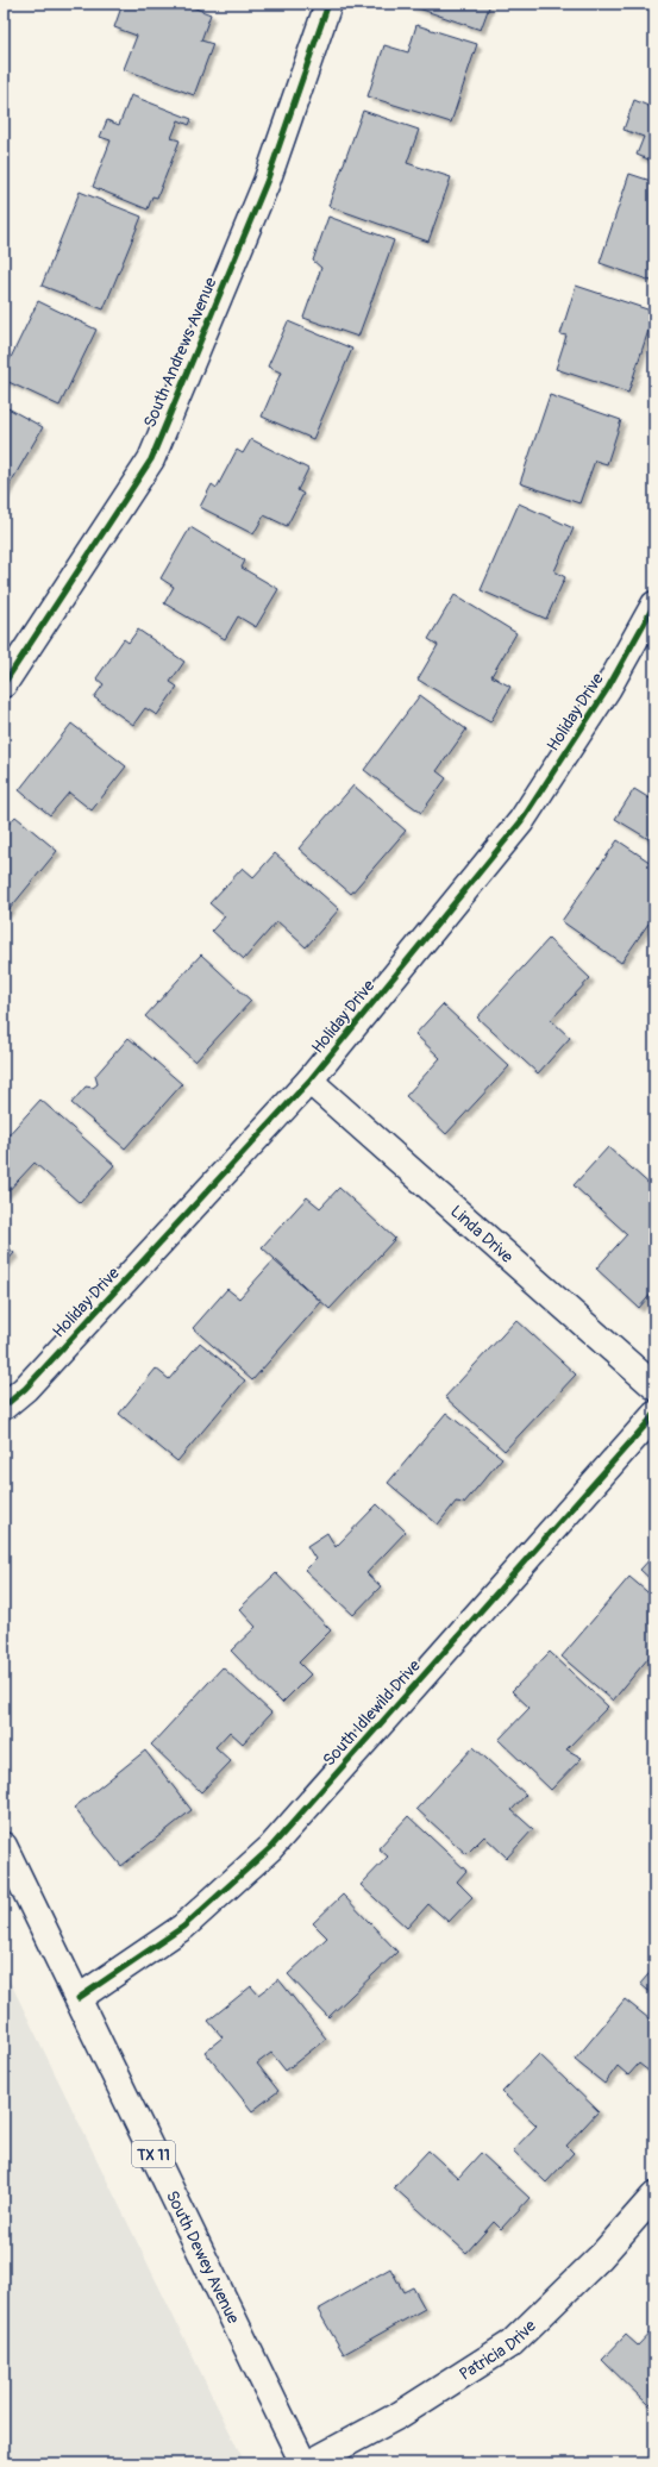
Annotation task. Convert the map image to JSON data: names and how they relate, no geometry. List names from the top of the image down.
{
  "streets": {
    "street": [
      "South Andrews Avenue",
      "Holiday Drive",
      "Linda Drive",
      "South Idlewild Drive",
      "TX 11",
      "South Dewey Avenue",
      "Patricia Drive"
    ]
  },
  "crossings": [
    ["Holiday Drive", "Linda Drive"],
    ["South Idlewild Drive", "South Dewey Avenue"]
  ]
}
